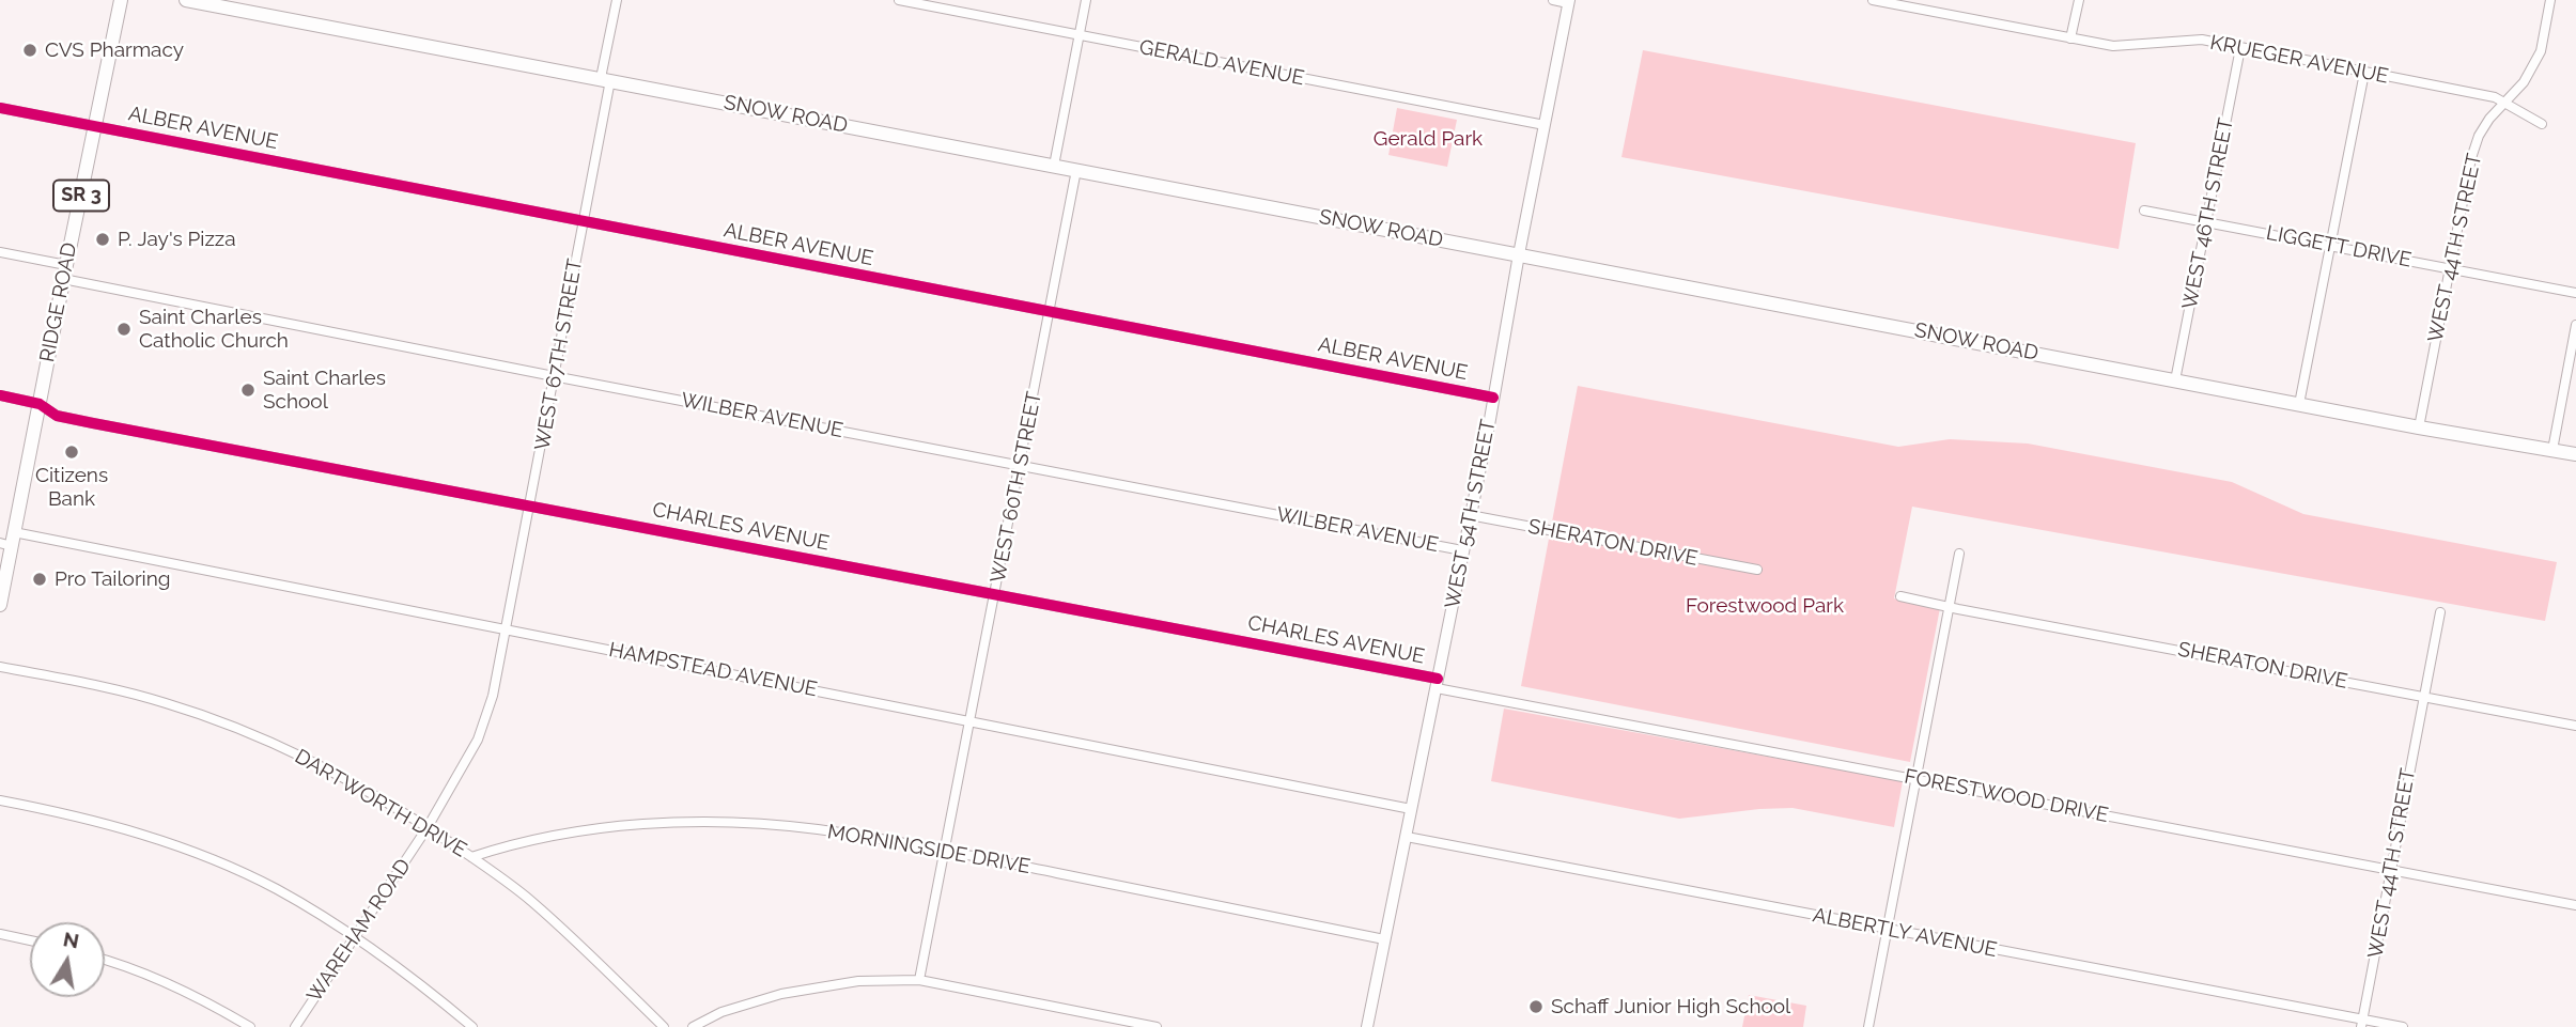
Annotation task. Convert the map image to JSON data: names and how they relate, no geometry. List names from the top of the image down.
{
  "streets": {
    "main road": ["SNOW ROAD", "SR 3", "RIDGE ROAD"],
    "street": [
      "KRUEGER AVENUE",
      "GERALD AVENUE",
      "ALBER AVENUE",
      "WEST 46TH STREET",
      "LIGGETT DRIVE",
      "WEST 44TH STREET",
      "WEST 67TH STREET",
      "WILBER AVENUE",
      "WEST 60TH STREET",
      "WEST 54TH STREET",
      "CHARLES AVENUE",
      "SHERATON DRIVE",
      "HAMPSTEAD AVENUE",
      "FORESTWOOD DRIVE",
      "DARTWORTH DRIVE",
      "MORNINGSIDE DRIVE",
      "WAREHAM ROAD",
      "ALBERTLY AVENUE"
    ]
  },
  "crossings": [
    ["KRUEGER AVENUE", "WEST 46TH STREET"],
    ["KRUEGER AVENUE", "WEST 44TH STREET"],
    ["GERALD AVENUE", "WEST 54TH STREET"],
    ["SNOW ROAD", "WEST 46TH STREET"],
    ["SNOW ROAD", "WEST 44TH STREET"],
    ["SNOW ROAD", "WEST 67TH STREET"],
    ["SNOW ROAD", "WEST 60TH STREET"],
    ["SNOW ROAD", "WEST 54TH STREET"],
    ["ALBER AVENUE", "RIDGE ROAD"],
    ["ALBER AVENUE", "WEST 67TH STREET"],
    ["ALBER AVENUE", "WEST 60TH STREET"],
    ["ALBER AVENUE", "WEST 54TH STREET"],
    ["WEST 46TH STREET", "LIGGETT DRIVE"],
    ["LIGGETT DRIVE", "WEST 44TH STREET"],
    ["WEST 44TH STREET", "SHERATON DRIVE"],
    ["WEST 44TH STREET", "FORESTWOOD DRIVE"],
    ["WEST 44TH STREET", "ALBERTLY AVENUE"],
    ["RIDGE ROAD", "WILBER AVENUE"],
    ["RIDGE ROAD", "CHARLES AVENUE"],
    ["RIDGE ROAD", "HAMPSTEAD AVENUE"],
    ["WEST 67TH STREET", "WILBER AVENUE"],
    ["WEST 67TH STREET", "CHARLES AVENUE"],
    ["WEST 67TH STREET", "HAMPSTEAD AVENUE"],
    ["WEST 67TH STREET", "WAREHAM ROAD"],
    ["WILBER AVENUE", "WEST 60TH STREET"],
    ["WILBER AVENUE", "WEST 54TH STREET"],
    ["WEST 60TH STREET", "CHARLES AVENUE"],
    ["WEST 60TH STREET", "HAMPSTEAD AVENUE"],
    ["WEST 60TH STREET", "MORNINGSIDE DRIVE"],
    ["WEST 54TH STREET", "CHARLES AVENUE"],
    ["WEST 54TH STREET", "SHERATON DRIVE"],
    ["WEST 54TH STREET", "HAMPSTEAD AVENUE"],
    ["WEST 54TH STREET", "FORESTWOOD DRIVE"],
    ["WEST 54TH STREET", "MORNINGSIDE DRIVE"],
    ["WEST 54TH STREET", "ALBERTLY AVENUE"],
    ["CHARLES AVENUE", "FORESTWOOD DRIVE"],
    ["HAMPSTEAD AVENUE", "WAREHAM ROAD"],
    ["DARTWORTH DRIVE", "MORNINGSIDE DRIVE"],
    ["DARTWORTH DRIVE", "WAREHAM ROAD"]
  ],
  "parks": ["Gerald Park", "Forestwood Park"],
  "places": [
    "CVS Pharmacy",
    "P. Jay's Pizza",
    "Saint Charles Catholic Church",
    "Saint Charles School",
    "Citizens Bank",
    "Pro Tailoring",
    "Schaff Junior High School"
  ],
  "north": "top"
}
